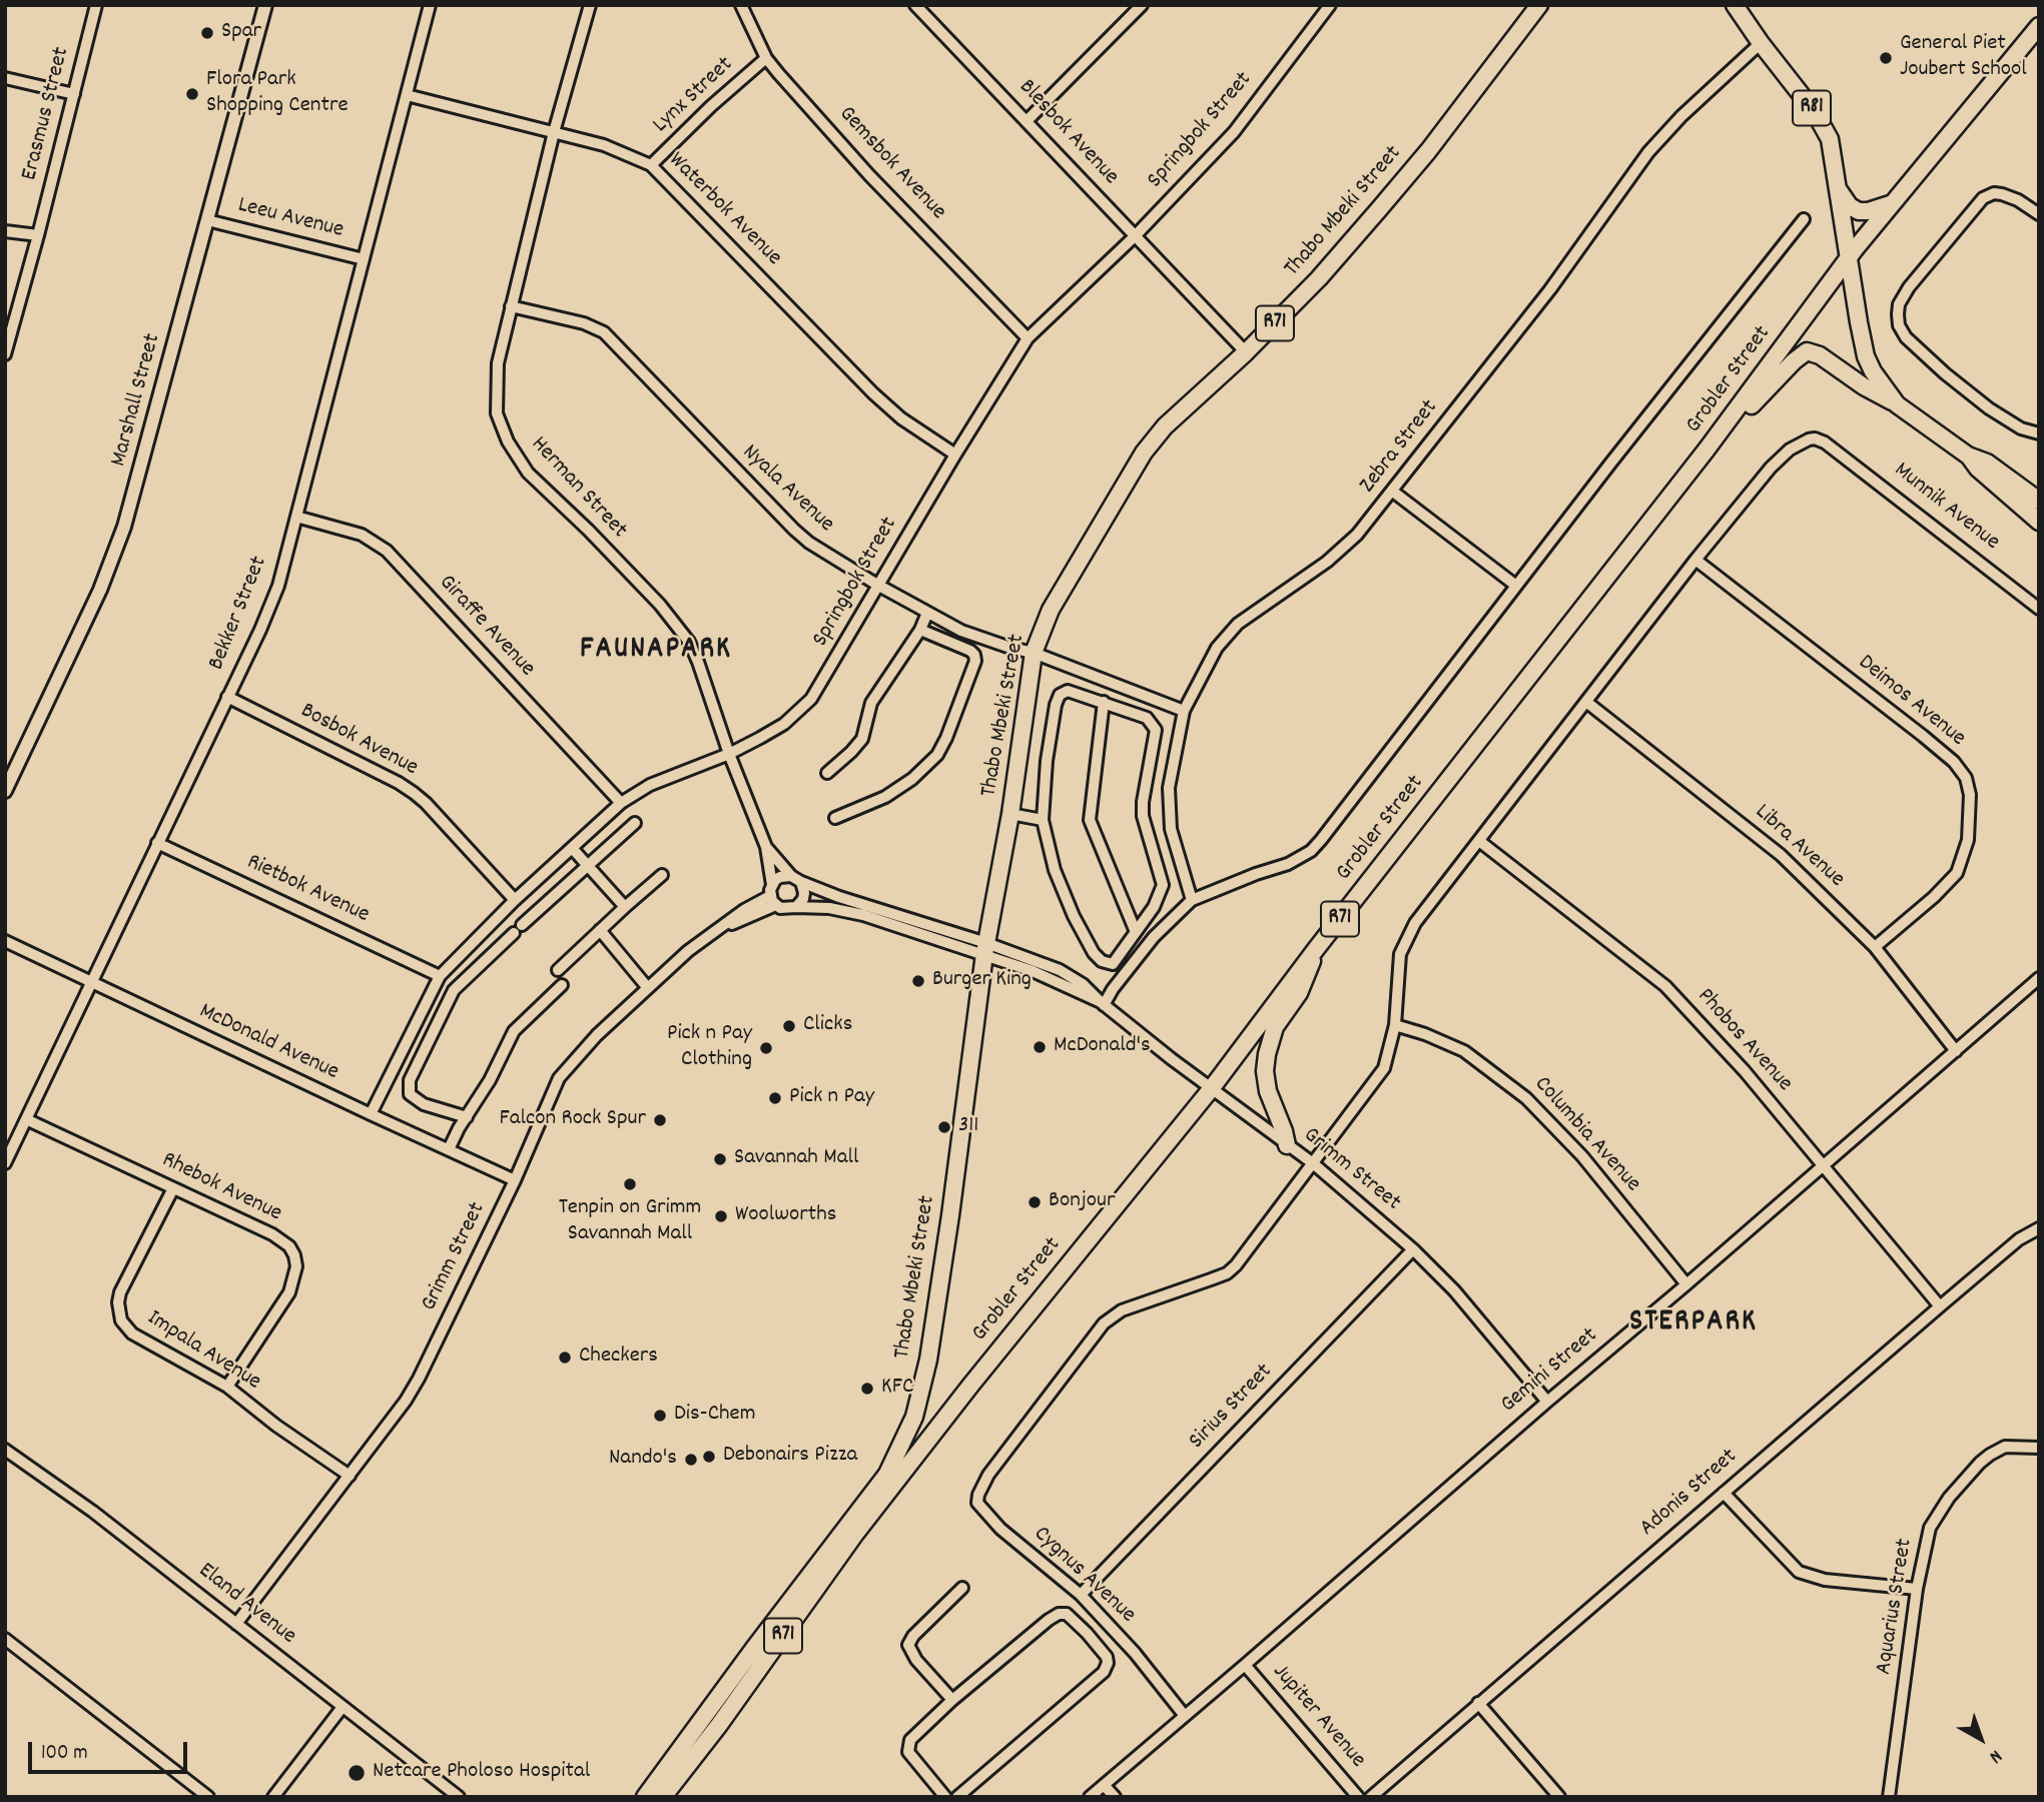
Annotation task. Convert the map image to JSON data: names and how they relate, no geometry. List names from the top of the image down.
{
  "streets": {
    "main road": [
      "R81",
      "Thabo Mbeki Street",
      "R71",
      "Grobler Street",
      "Munnik Avenue"
    ],
    "street": [
      "Lynx Street",
      "Erasmus Street",
      "Springbok Street",
      "Blesbok Avenue",
      "Gemsbok Avenue",
      "Waterbok Avenue",
      "Leeu Avenue",
      "Marshall Street",
      "Zebra Street",
      "Herman Street",
      "Nyala Avenue",
      "Bekker Street",
      "Giraffe Avenue",
      "Deimos Avenue",
      "Bosbok Avenue",
      "Libra Avenue",
      "Rietbok Avenue",
      "Phobos Avenue",
      "McDonald Avenue",
      "Columbia Avenue",
      "Grimm Street",
      "Rhebok Avenue",
      "Impala Avenue",
      "Gemini Street",
      "Sirius Street",
      "Adonis Street",
      "Cygnus Avenue",
      "Eland Avenue",
      "Aquarius Street",
      "Jupiter Avenue"
    ]
  },
  "crossings": [
    ["Lynx Street", "Gemsbok Avenue"],
    ["Lynx Street", "Waterbok Avenue"],
    ["R81", "Grobler Street"],
    ["R81", "Zebra Street"],
    ["R81", "Munnik Avenue"],
    ["Springbok Street", "Blesbok Avenue"],
    ["Springbok Street", "Gemsbok Avenue"],
    ["Springbok Street", "Waterbok Avenue"],
    ["Springbok Street", "Herman Street"],
    ["Springbok Street", "Nyala Avenue"],
    ["Springbok Street", "Giraffe Avenue"],
    ["Springbok Street", "Bosbok Avenue"],
    ["Springbok Street", "Rietbok Avenue"],
    ["Springbok Street", "McDonald Avenue"],
    ["Blesbok Avenue", "Thabo Mbeki Street"],
    ["Waterbok Avenue", "Herman Street"],
    ["Waterbok Avenue", "Bekker Street"],
    ["Thabo Mbeki Street", "R71"],
    ["Thabo Mbeki Street", "Nyala Avenue"],
    ["Thabo Mbeki Street", "Grimm Street"],
    ["Leeu Avenue", "Marshall Street"],
    ["Leeu Avenue", "Bekker Street"],
    ["Grobler Street", "Zebra Street"],
    ["Grobler Street", "Munnik Avenue"],
    ["Grobler Street", "Grimm Street"],
    ["Zebra Street", "Nyala Avenue"],
    ["Herman Street", "Nyala Avenue"],
    ["Herman Street", "Grimm Street"],
    ["Munnik Avenue", "Deimos Avenue"],
    ["Bekker Street", "Giraffe Avenue"],
    ["Bekker Street", "Bosbok Avenue"],
    ["Bekker Street", "Rietbok Avenue"],
    ["Bekker Street", "McDonald Avenue"],
    ["Bekker Street", "Rhebok Avenue"],
    ["Deimos Avenue", "Libra Avenue"],
    ["Libra Avenue", "Gemini Street"],
    ["Phobos Avenue", "Gemini Street"],
    ["Phobos Avenue", "Adonis Street"],
    ["McDonald Avenue", "Grimm Street"],
    ["Columbia Avenue", "Gemini Street"],
    ["Grimm Street", "Impala Avenue"],
    ["Grimm Street", "Gemini Street"],
    ["Grimm Street", "Sirius Street"],
    ["Grimm Street", "Cygnus Avenue"],
    ["Grimm Street", "Eland Avenue"],
    ["Rhebok Avenue", "Impala Avenue"],
    ["Gemini Street", "Cygnus Avenue"],
    ["Gemini Street", "Jupiter Avenue"],
    ["Sirius Street", "Cygnus Avenue"]
  ],
  "districts": ["FAUNAPARK", "STERPARK"],
  "places": [
    "Spar",
    "General Piet Joubert School",
    "Flora Park Shopping Centre",
    "Burger King",
    "Clicks",
    "McDonald's",
    "Pick n Pay Clothing",
    "Pick n Pay",
    "Falcon Rock Spur",
    "311",
    "Savannah Mall",
    "Tenpin on Grimm Savannah Mall",
    "Bonjour",
    "Woolworths",
    "Checkers",
    "KFC",
    "Dis-Chem",
    "Debonairs Pizza",
    "Nando's",
    "Netcare Pholoso Hospital"
  ],
  "scale_bar": "100 m",
  "north": "bottom right"
}
